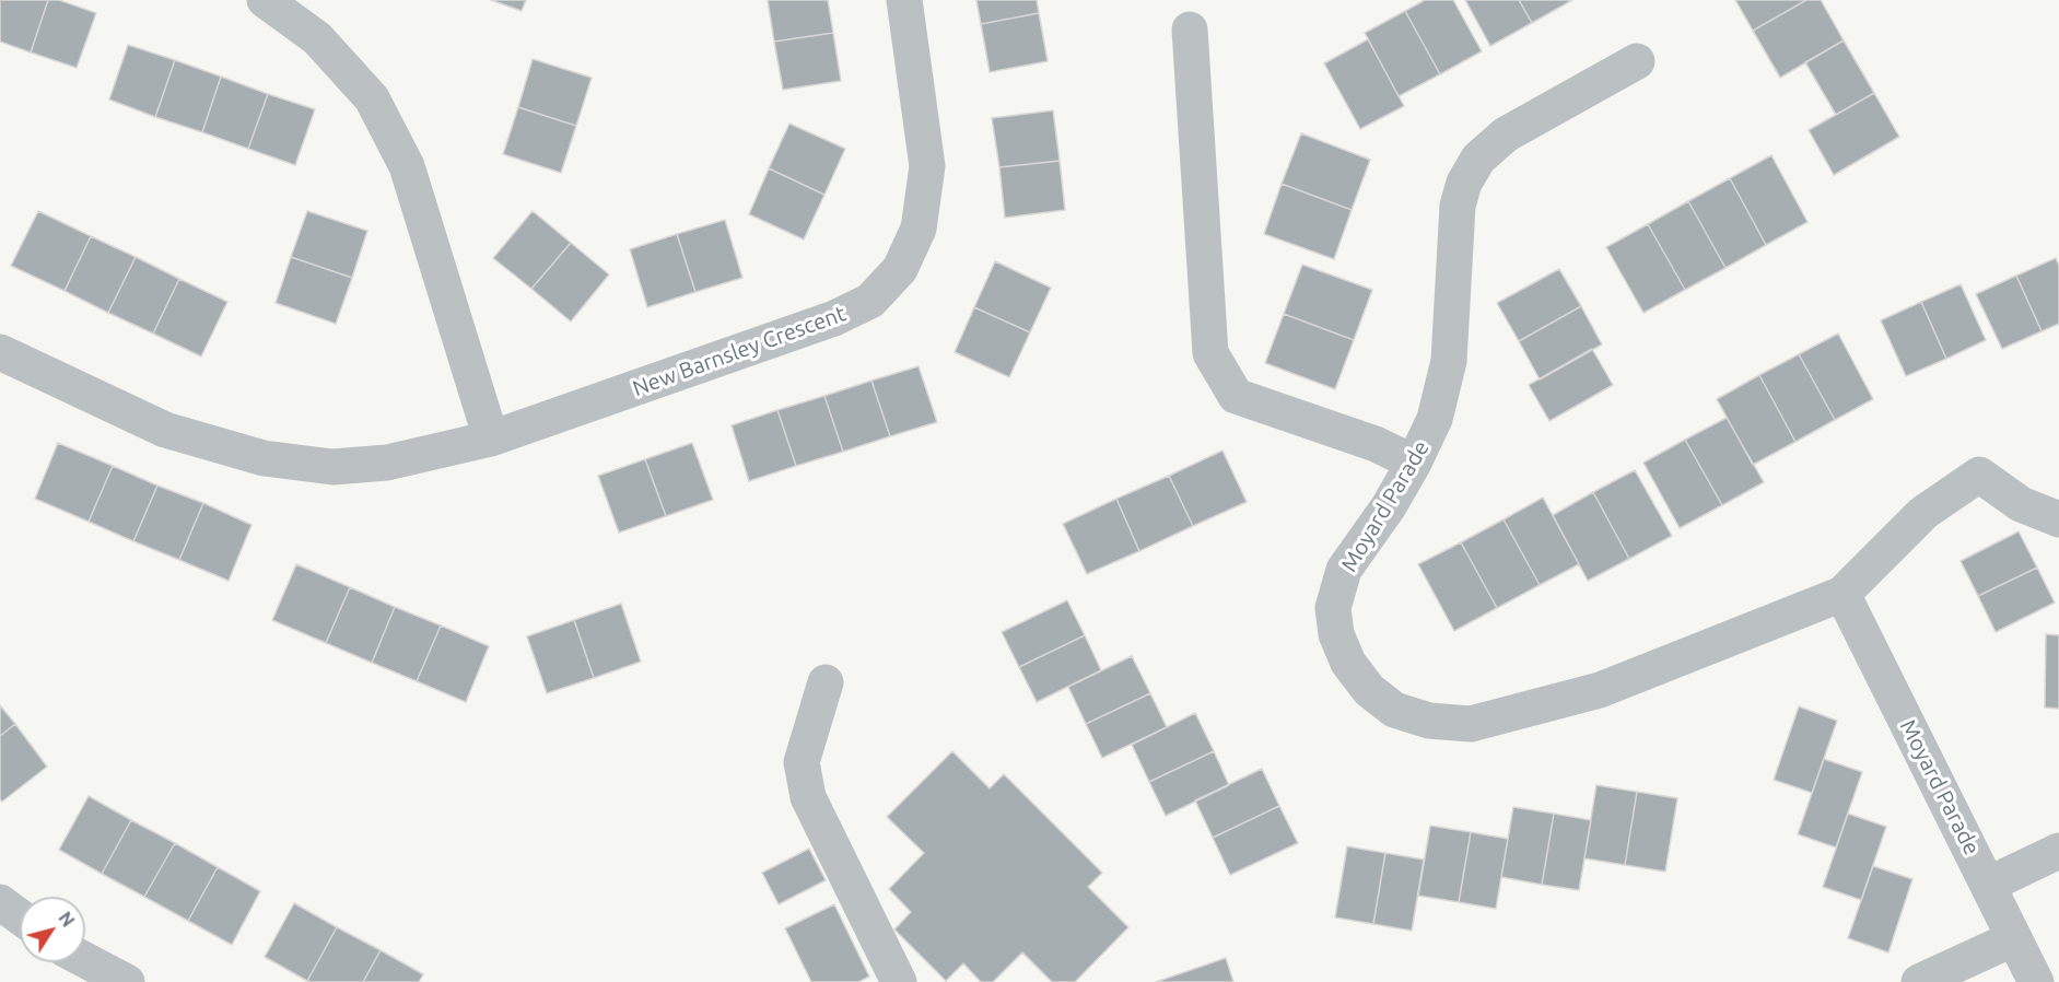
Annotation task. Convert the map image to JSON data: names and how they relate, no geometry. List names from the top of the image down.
{
  "streets": {
    "street": ["New Barnsley Crescent", "Moyard Parade"]
  },
  "north": "top right"
}
